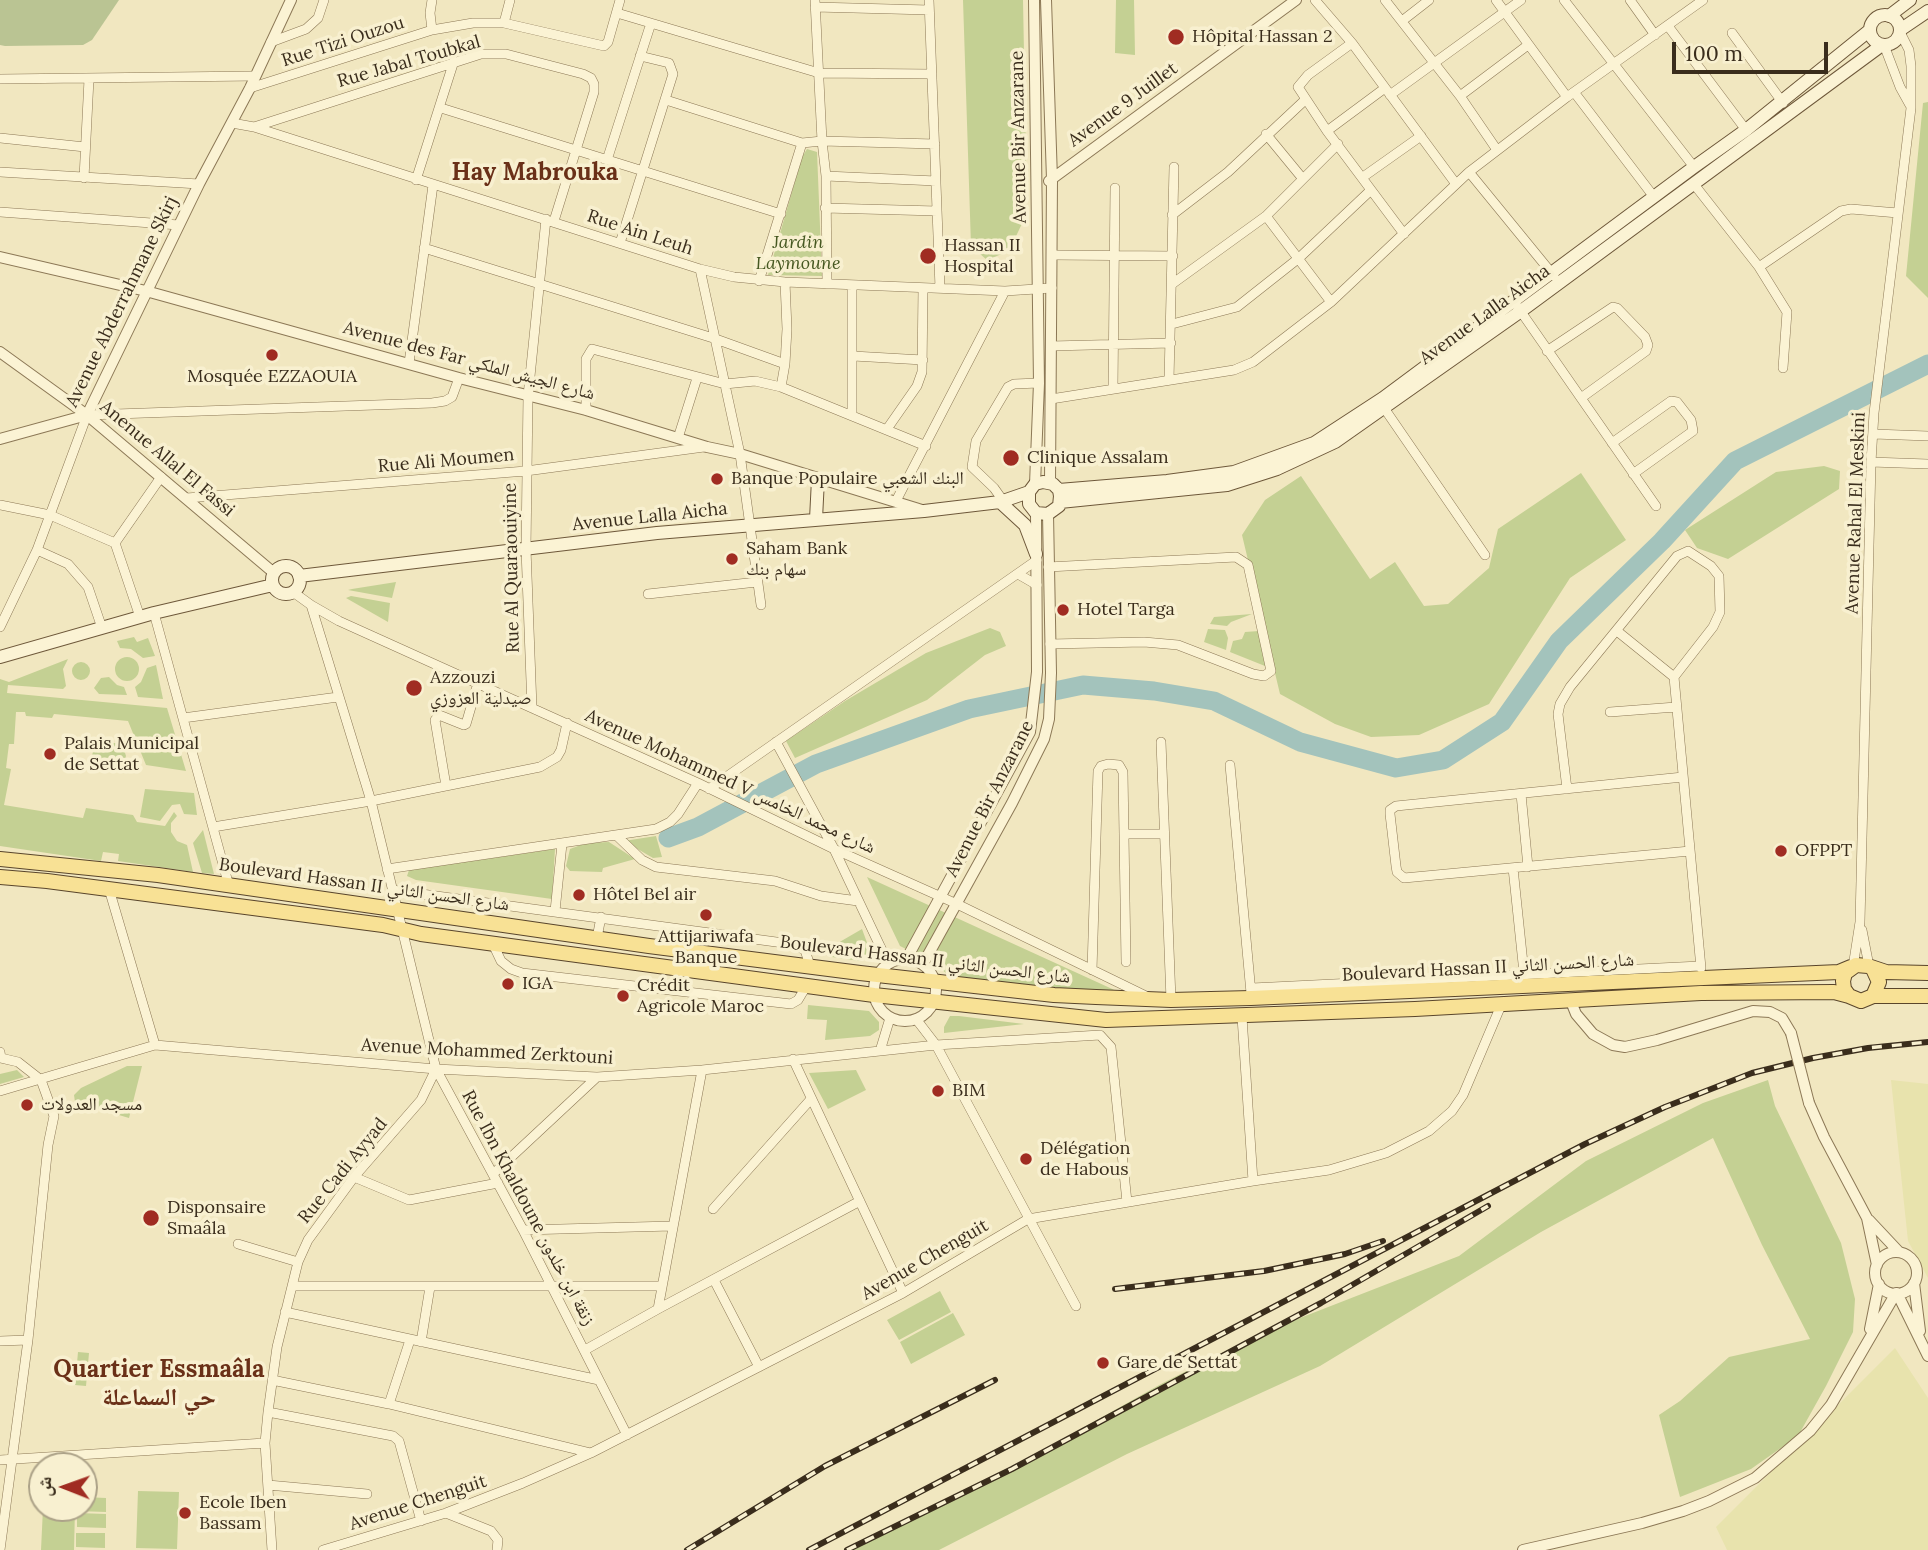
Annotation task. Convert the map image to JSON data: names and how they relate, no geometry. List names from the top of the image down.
{
  "streets": {
    "main road": ["Avenue Lalla Aicha", "Boulevard Hassan II شارع الحسن الثاني"],
    "street": [
      "Rue Tizi Ouzou",
      "Rue Jabal Toubkal",
      "Avenue 9 Juillet",
      "Avenue Bir Anzarane",
      "Rue Ain Leuh",
      "Avenue Abderrahmane Skirj",
      "Avenue des Far شارع الجيش الملكي",
      "Anenue Allal El Fassi",
      "Rue Ali Moumen",
      "Avenue Rahal El Meskini",
      "Rue Al Quaraouiyine",
      "Avenue Mohammed V شارع محمد الخامس",
      "Avenue Mohammed Zerktouni",
      "Rue Cadi Ayyad",
      "Rue Ibn Khaldoune زنقة ابن خلدون",
      "Avenue Chenguit"
    ]
  },
  "crossings": [
    ["Rue Tizi Ouzou", "Avenue Abderrahmane Skirj"],
    ["Rue Jabal Toubkal", "Rue Ain Leuh"],
    ["Rue Jabal Toubkal", "Rue Al Quaraouiyine"],
    ["Avenue 9 Juillet", "Avenue Bir Anzarane"],
    ["Avenue Bir Anzarane", "Rue Ain Leuh"],
    ["Avenue Bir Anzarane", "Avenue Lalla Aicha"],
    ["Avenue Bir Anzarane", "Avenue Mohammed V شارع محمد الخامس"],
    ["Rue Ain Leuh", "Avenue Abderrahmane Skirj"],
    ["Rue Ain Leuh", "Rue Al Quaraouiyine"],
    ["Avenue Abderrahmane Skirj", "Avenue des Far شارع الجيش الملكي"],
    ["Avenue Abderrahmane Skirj", "Anenue Allal El Fassi"],
    ["Avenue Lalla Aicha", "Avenue des Far شارع الجيش الملكي"],
    ["Avenue Lalla Aicha", "Anenue Allal El Fassi"],
    ["Avenue Lalla Aicha", "Avenue Rahal El Meskini"],
    ["Avenue Lalla Aicha", "Rue Al Quaraouiyine"],
    ["Avenue Lalla Aicha", "Avenue Mohammed V شارع محمد الخامس"],
    ["Avenue des Far شارع الجيش الملكي", "Rue Ali Moumen"],
    ["Avenue des Far شارع الجيش الملكي", "Rue Al Quaraouiyine"],
    ["Anenue Allal El Fassi", "Rue Ali Moumen"],
    ["Anenue Allal El Fassi", "Avenue Mohammed V شارع محمد الخامس"],
    ["Rue Ali Moumen", "Rue Al Quaraouiyine"],
    ["Avenue Rahal El Meskini", "Boulevard Hassan II شارع الحسن الثاني"],
    ["Rue Al Quaraouiyine", "Avenue Mohammed V شارع محمد الخامس"],
    ["Avenue Mohammed V شارع محمد الخامس", "Boulevard Hassan II شارع الحسن الثاني"],
    ["Avenue Mohammed V شارع محمد الخامس", "Rue Ibn Khaldoune زنقة ابن خلدون"],
    ["Boulevard Hassan II شارع الحسن الثاني", "Rue Ibn Khaldoune زنقة ابن خلدون"],
    ["Boulevard Hassan II شارع الحسن الثاني", "Avenue Chenguit"],
    ["Avenue Mohammed Zerktouni", "Rue Cadi Ayyad"],
    ["Avenue Mohammed Zerktouni", "Rue Ibn Khaldoune زنقة ابن خلدون"],
    ["Avenue Mohammed Zerktouni", "Avenue Chenguit"],
    ["Rue Cadi Ayyad", "Rue Ibn Khaldoune زنقة ابن خلدون"],
    ["Rue Ibn Khaldoune زنقة ابن خلدون", "Avenue Chenguit"]
  ],
  "districts": ["Hay Mabrouka", "Quartier Essmaâla حي السماعلة"],
  "parks": ["Jardin Laymoune"],
  "places": [
    "Hôpital Hassan 2",
    "Hassan II Hospital",
    "Mosquée EZZAOUIA",
    "Clinique Assalam",
    "Banque Populaire البنك الشعبي",
    "Saham Bank سهام بنك",
    "Hotel Targa",
    "Azzouzi صيدلية العزوزي",
    "Palais Municipal de Settat",
    "OFPPT",
    "Hôtel Bel air",
    "Attijariwafa Banque",
    "IGA",
    "Crédit Agricole Maroc",
    "BIM",
    "مسجد العدولات",
    "Délégation de Habous",
    "Disponsaire Smaâla",
    "Gare de Settat",
    "Ecole Iben Bassam"
  ],
  "scale_bar": "100 m",
  "north": "left"
}
